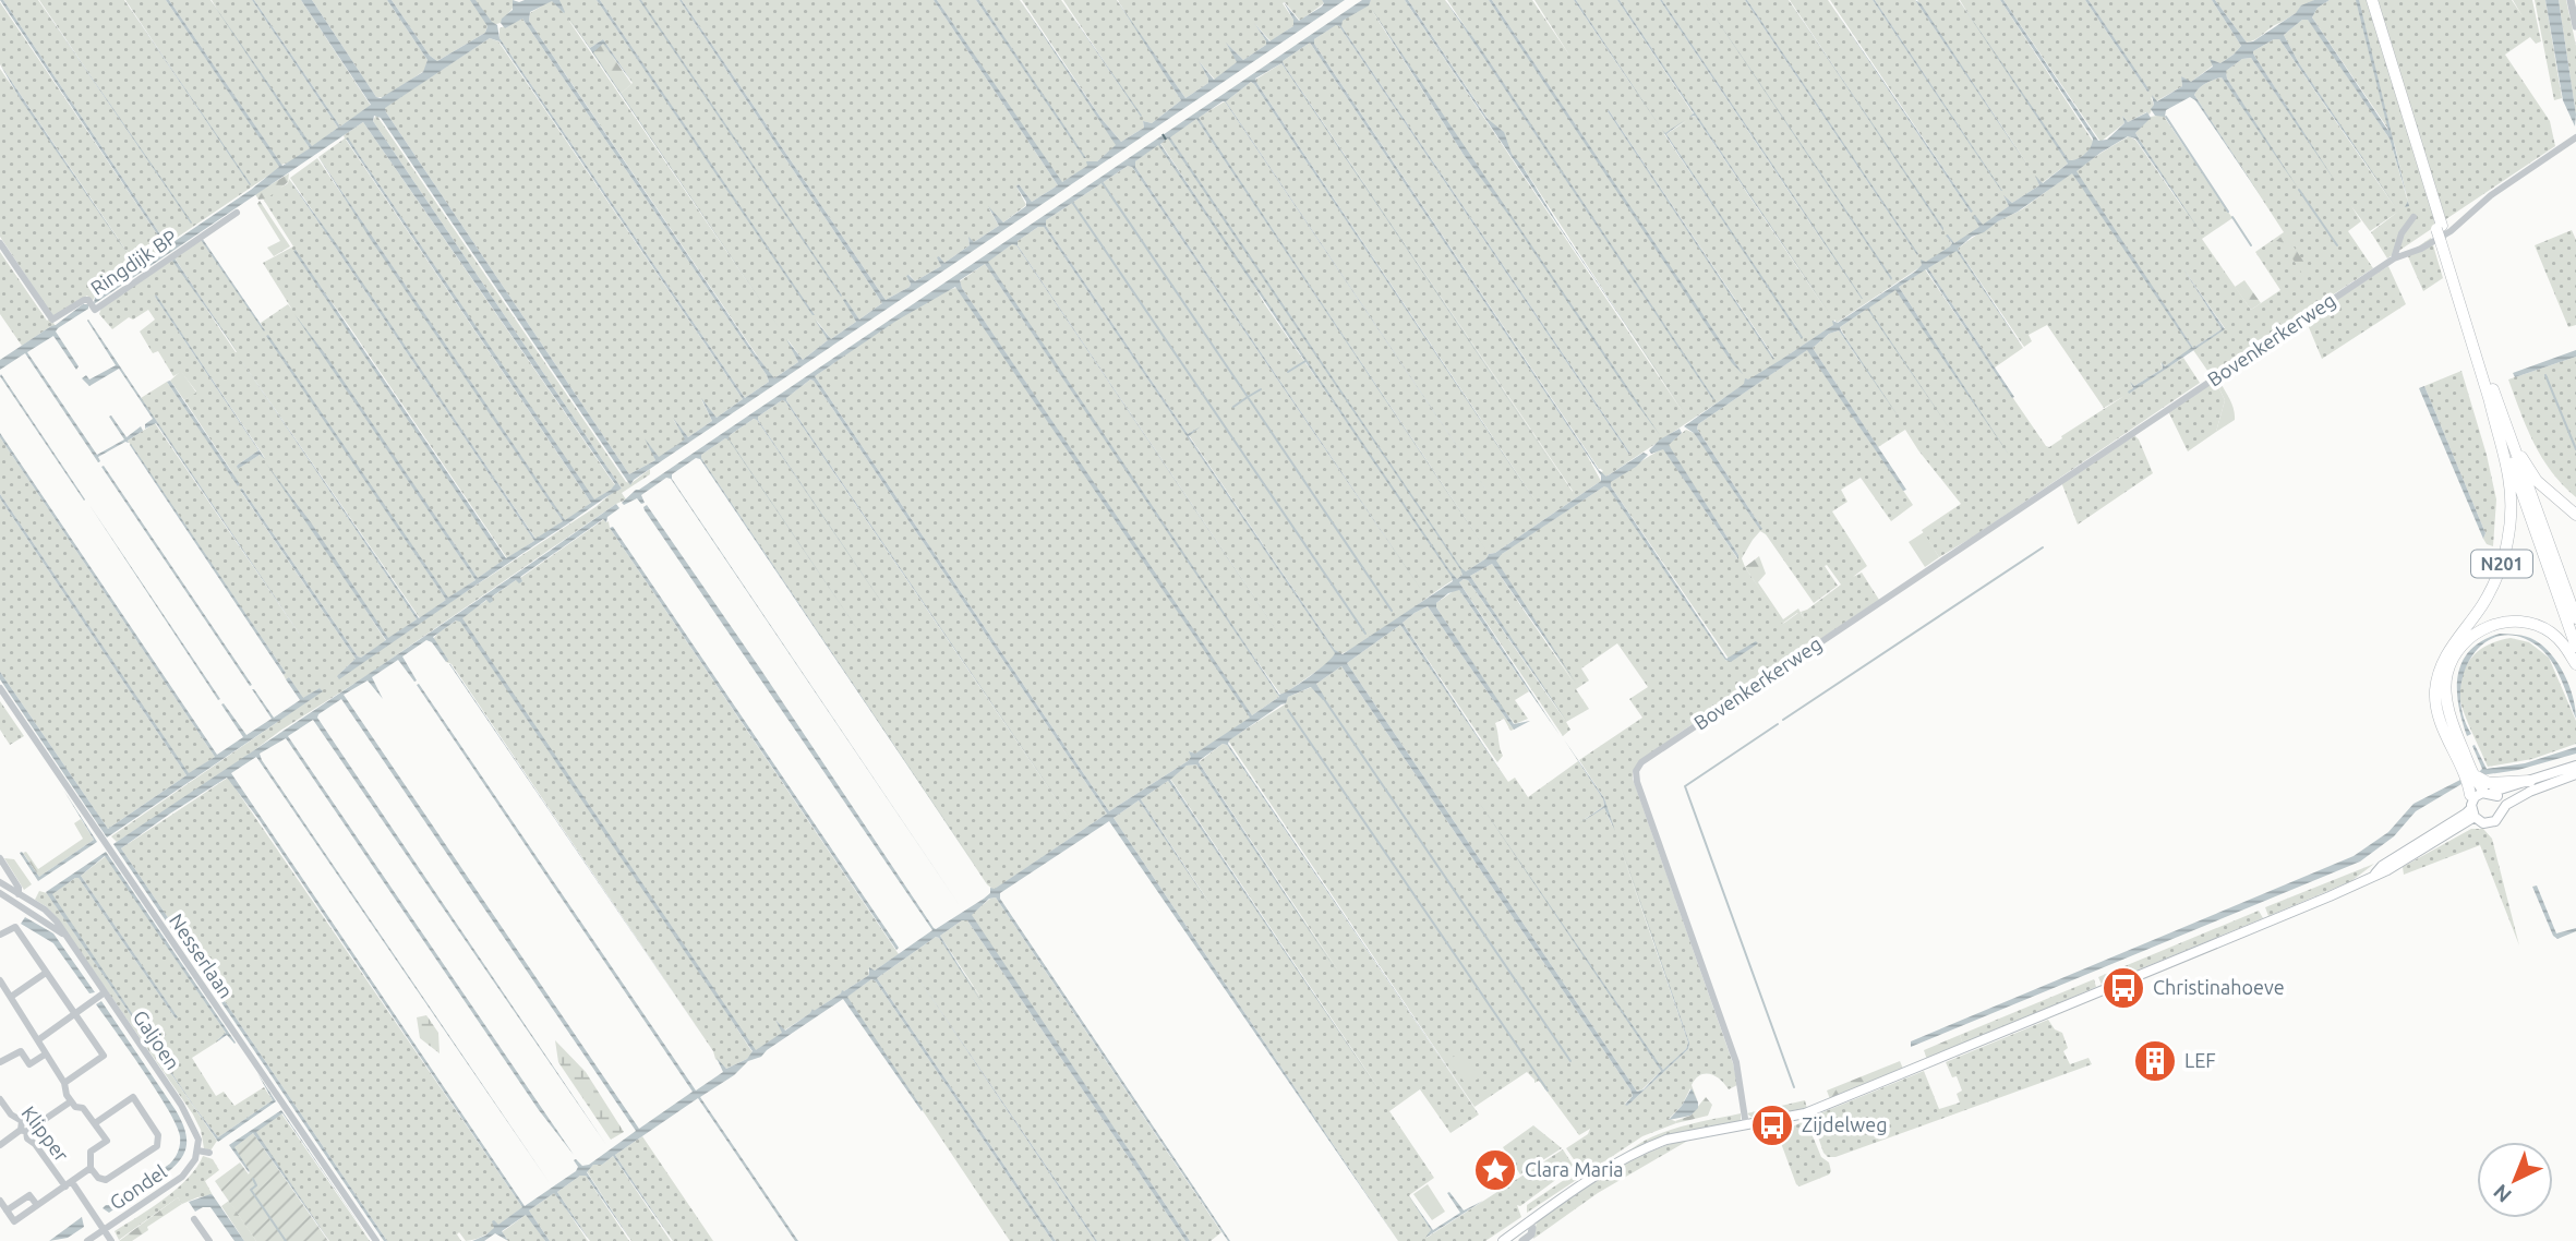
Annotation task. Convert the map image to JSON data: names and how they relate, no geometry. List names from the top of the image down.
{
  "streets": {
    "highway": ["N201"],
    "street": [
      "Ringdijk BP",
      "Bovenkerkerweg",
      "Nesserlaan",
      "Galjoen",
      "Klipper",
      "Gondel"
    ]
  },
  "crossings": [
    ["Galjoen", "Gondel"],
    ["Klipper", "Gondel"]
  ],
  "places": {
    "bus stop": ["Christinahoeve", "Zijdelweg"],
    "building": ["LEF"],
    "place": ["Clara Maria"]
  },
  "north": "bottom left"
}
